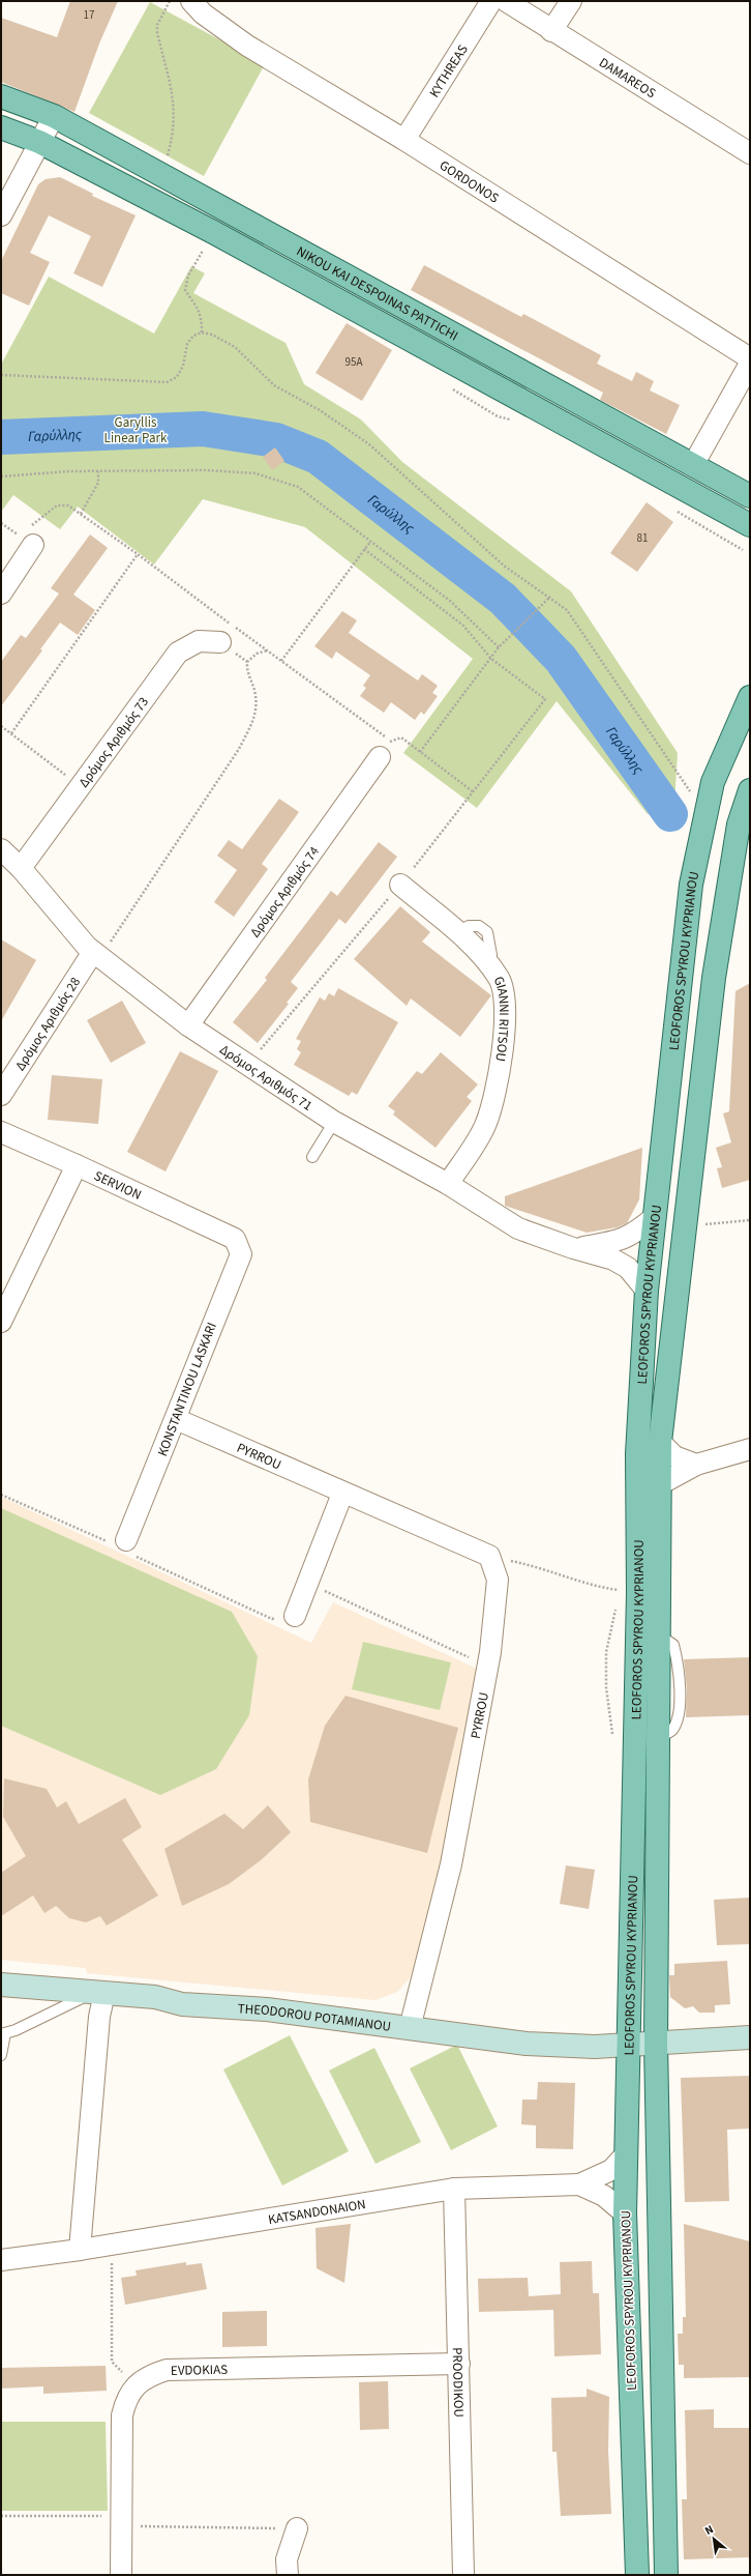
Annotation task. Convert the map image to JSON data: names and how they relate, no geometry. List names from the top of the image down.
{
  "streets": {
    "main road": ["NIKOU KAI DESPOINAS PATTICHI", "LEOFOROS SPYROU KYPRIANOU", "THEODOROU POTAMIANOU"],
    "street": [
      "KYTHREAS",
      "DAMAREOS",
      "GORDONOS",
      "Δρόμος Αριθμός 73",
      "Δρόμος Αριθμός 74",
      "GIANNI RITSOU",
      "Δρόμος Αριθμός 28",
      "Δρόμος Αριθμός 71",
      "SERVION",
      "KONSTANTINOU LASKARI",
      "PYRROU",
      "KATSANDONAION",
      "EVDOKIAS",
      "PROODIKOU"
    ]
  },
  "crossings": [
    ["KYTHREAS", "GORDONOS"],
    ["Δρόμος Αριθμός 73", "Δρόμος Αριθμός 71"],
    ["Δρόμος Αριθμός 74", "Δρόμος Αριθμός 71"],
    ["LEOFOROS SPYROU KYPRIANOU", "Δρόμος Αριθμός 71"],
    ["LEOFOROS SPYROU KYPRIANOU", "THEODOROU POTAMIANOU"],
    ["LEOFOROS SPYROU KYPRIANOU", "KATSANDONAION"],
    ["GIANNI RITSOU", "Δρόμος Αριθμός 71"],
    ["Δρόμος Αριθμός 28", "Δρόμος Αριθμός 71"],
    ["SERVION", "KONSTANTINOU LASKARI"],
    ["KONSTANTINOU LASKARI", "PYRROU"],
    ["PYRROU", "THEODOROU POTAMIANOU"],
    ["KATSANDONAION", "PROODIKOU"],
    ["EVDOKIAS", "PROODIKOU"]
  ],
  "water": ["Γαρύλλης"],
  "parks": ["Garyllis Linear Park"],
  "house_numbers": ["17", "95A", "81"],
  "north": "top left"
}
